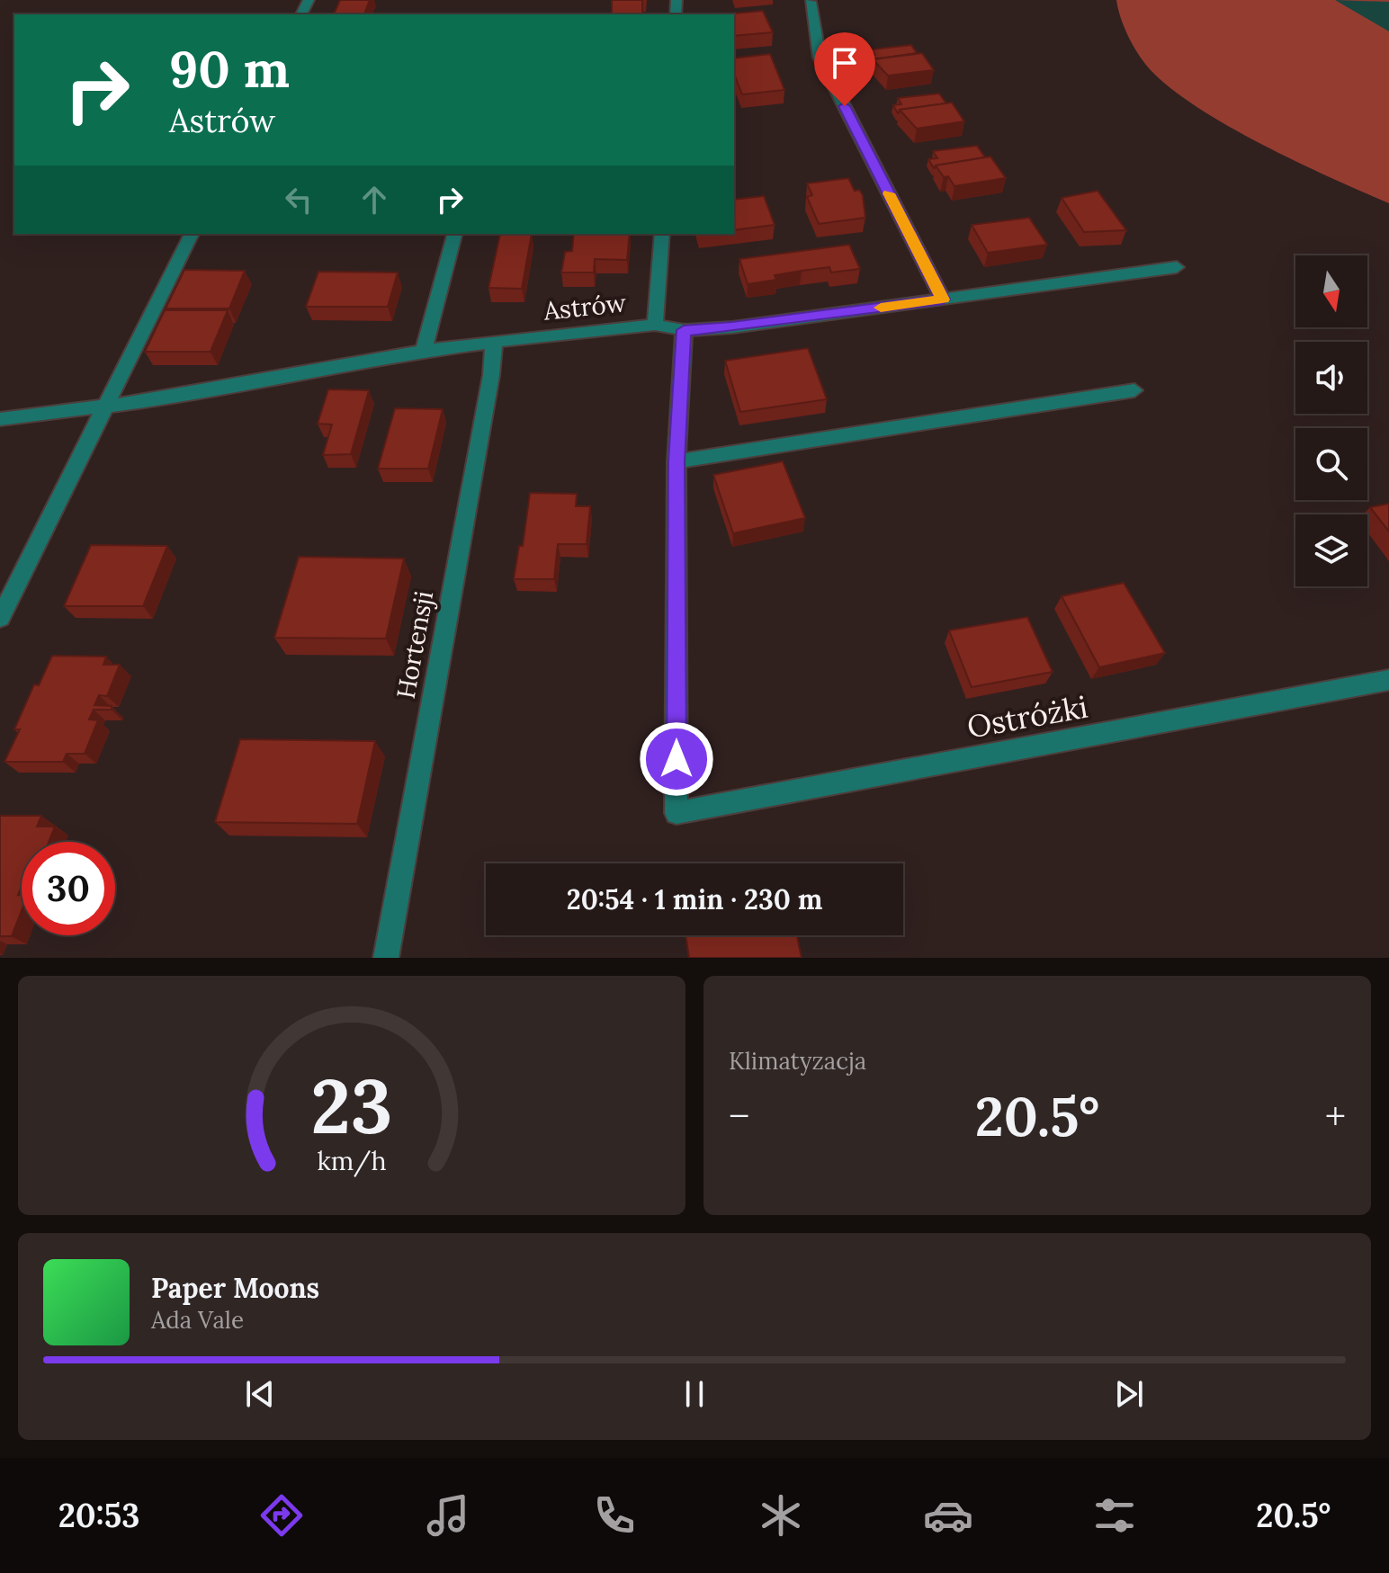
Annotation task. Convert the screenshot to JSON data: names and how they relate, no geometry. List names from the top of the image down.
{
  "streets": {
    "street": ["Astrów", "Hortensji", "Ostróżki"]
  },
  "crossings": [
    ["Astrów", "Hortensji"]
  ],
  "north": "bottom",
  "page": {
    "turn": ["90 m", "Astrów"],
    "limit": "30",
    "trip": "20:54 · 1 min · 230 m",
    "tile": "Klimatyzacja",
    "heat": ["−", "20.5°", "+"],
    "song": ["Paper Moons", "Ada Vale"],
    "tabs": ["20:53", "20.5°"],
    "gauge": ["23", "km/h"]
  }
}
